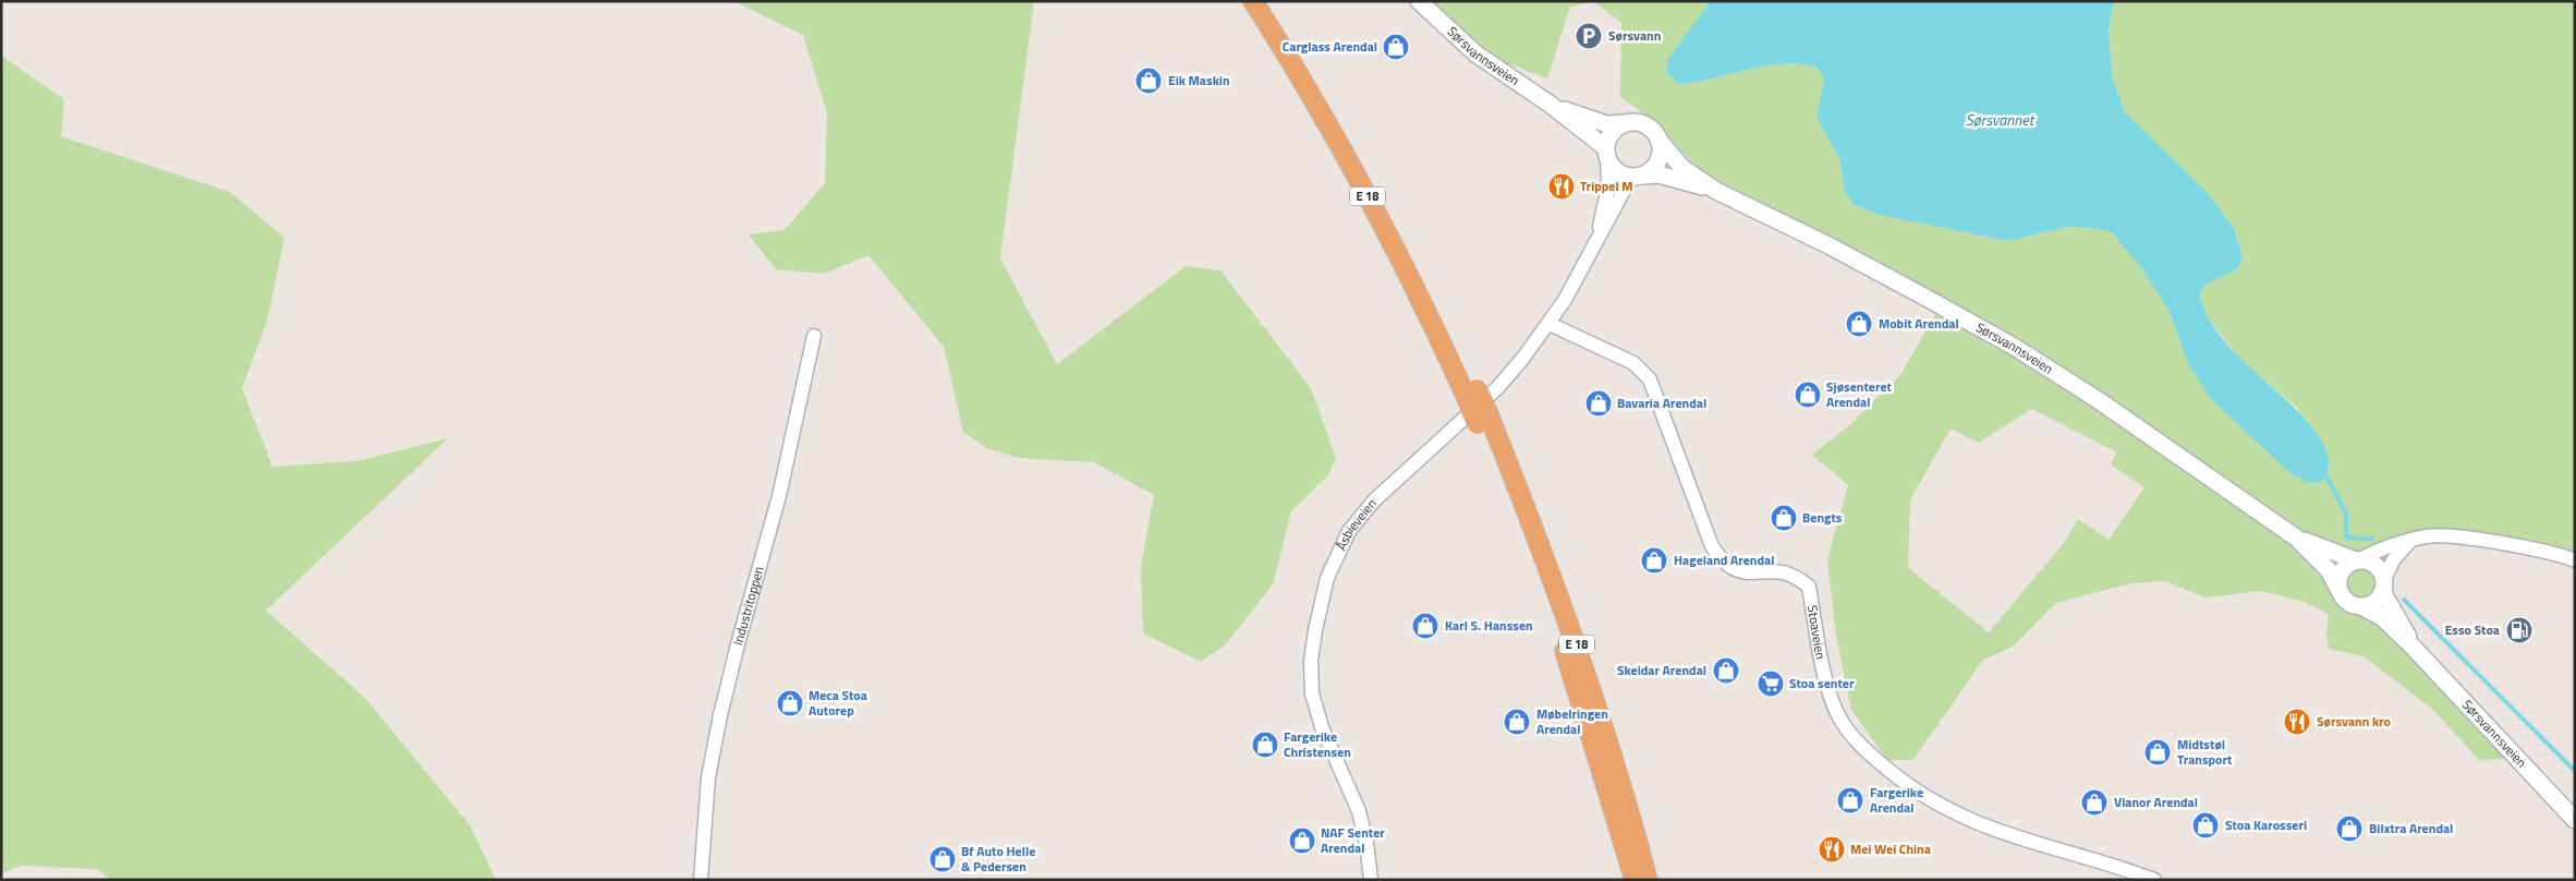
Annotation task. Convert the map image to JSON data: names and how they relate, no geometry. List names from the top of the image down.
{
  "streets": {
    "highway": ["E 18"],
    "main road": ["Sørsvannsveien"],
    "street": ["Åsbieveien", "Industritoppen", "Stoaveien"]
  },
  "crossings": [
    ["Sørsvannsveien", "Åsbieveien"],
    ["Åsbieveien", "Stoaveien"]
  ],
  "water": ["Sørsvannet"],
  "places": {
    "parking": ["Sørsvann"],
    "shop": [
      "Carglass Arendal",
      "Eik Maskin",
      "Mobit Arendal",
      "Sjøsenteret Arendal",
      "Bavaria Arendal",
      "Bengts",
      "Hageland Arendal",
      "Karl S. Hanssen",
      "Skeidar Arendal",
      "Meca Stoa Autorep",
      "Møbelringen Arendal",
      "Fargerike Christensen",
      "Midtstøl Transport",
      "Fargerike Arendal",
      "Vianor Arendal",
      "Stoa Karosseri",
      "Bilxtra Arendal",
      "NAF Senter Arendal",
      "Bf Auto Helle & Pedersen"
    ],
    "restaurant": ["Trippel M", "Sørsvann kro", "Mei Wei China"],
    "fuel station": ["Esso Stoa"],
    "supermarket": ["Stoa senter"]
  }
}
